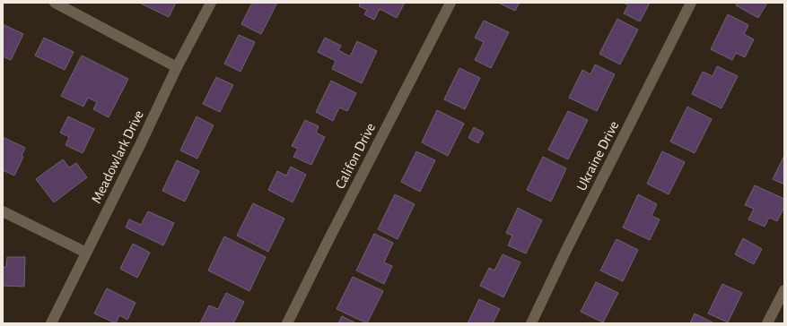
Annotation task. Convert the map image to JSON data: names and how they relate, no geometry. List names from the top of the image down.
{
  "streets": {
    "street": ["Califon Drive", "Ukraine Drive", "Meadowlark Drive"]
  }
}
